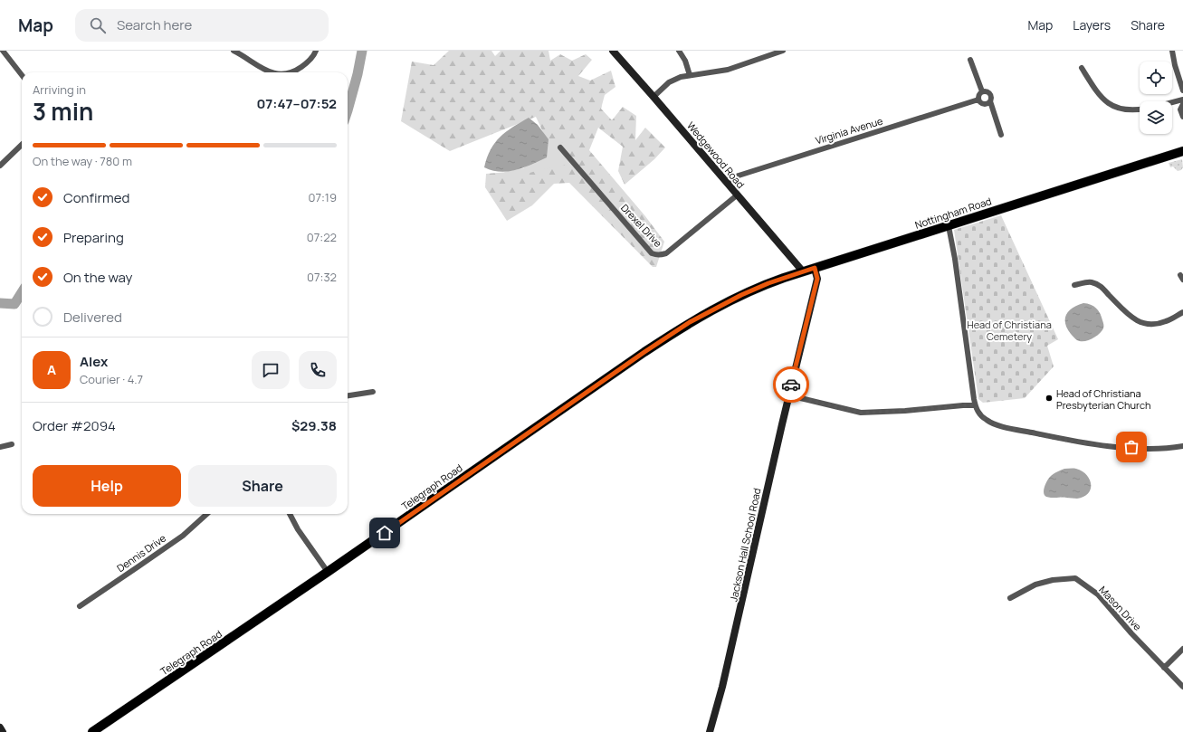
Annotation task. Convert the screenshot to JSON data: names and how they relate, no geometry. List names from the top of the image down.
{
  "streets": {
    "main road": ["Nottingham Road", "Telegraph Road"],
    "street": [
      "Virginia Avenue",
      "Wedgewood Road",
      "Drexel Drive",
      "Jackson Hall School Road",
      "Dennis Drive",
      "Mason Drive"
    ]
  },
  "crossings": [
    ["Virginia Avenue", "Wedgewood Road"],
    ["Wedgewood Road", "Nottingham Road"],
    ["Wedgewood Road", "Drexel Drive"],
    ["Nottingham Road", "Telegraph Road"],
    ["Nottingham Road", "Jackson Hall School Road"]
  ],
  "parks": ["Head of Christiana Cemetery"],
  "places": ["Head of Christiana Presbyterian Church"],
  "page": {
    "header": "Map",
    "search": "Search here",
    "nav": ["Map", "Layers", "Share"],
    "heading": ["3 min", "Arriving in", "07:47–07:52"],
    "panel": [
      "Alex",
      "Courier · 4.7",
      "Order #2094",
      "$29.38"
    ],
    "bar": "On the way · 780 m",
    "list": [
      ["Confirmed", "07:19"],
      ["Preparing", "07:22"],
      ["On the way", "07:32"],
      "Delivered"
    ],
    "round": "A",
    "buttons": ["Help", "Share"]
  }
}
